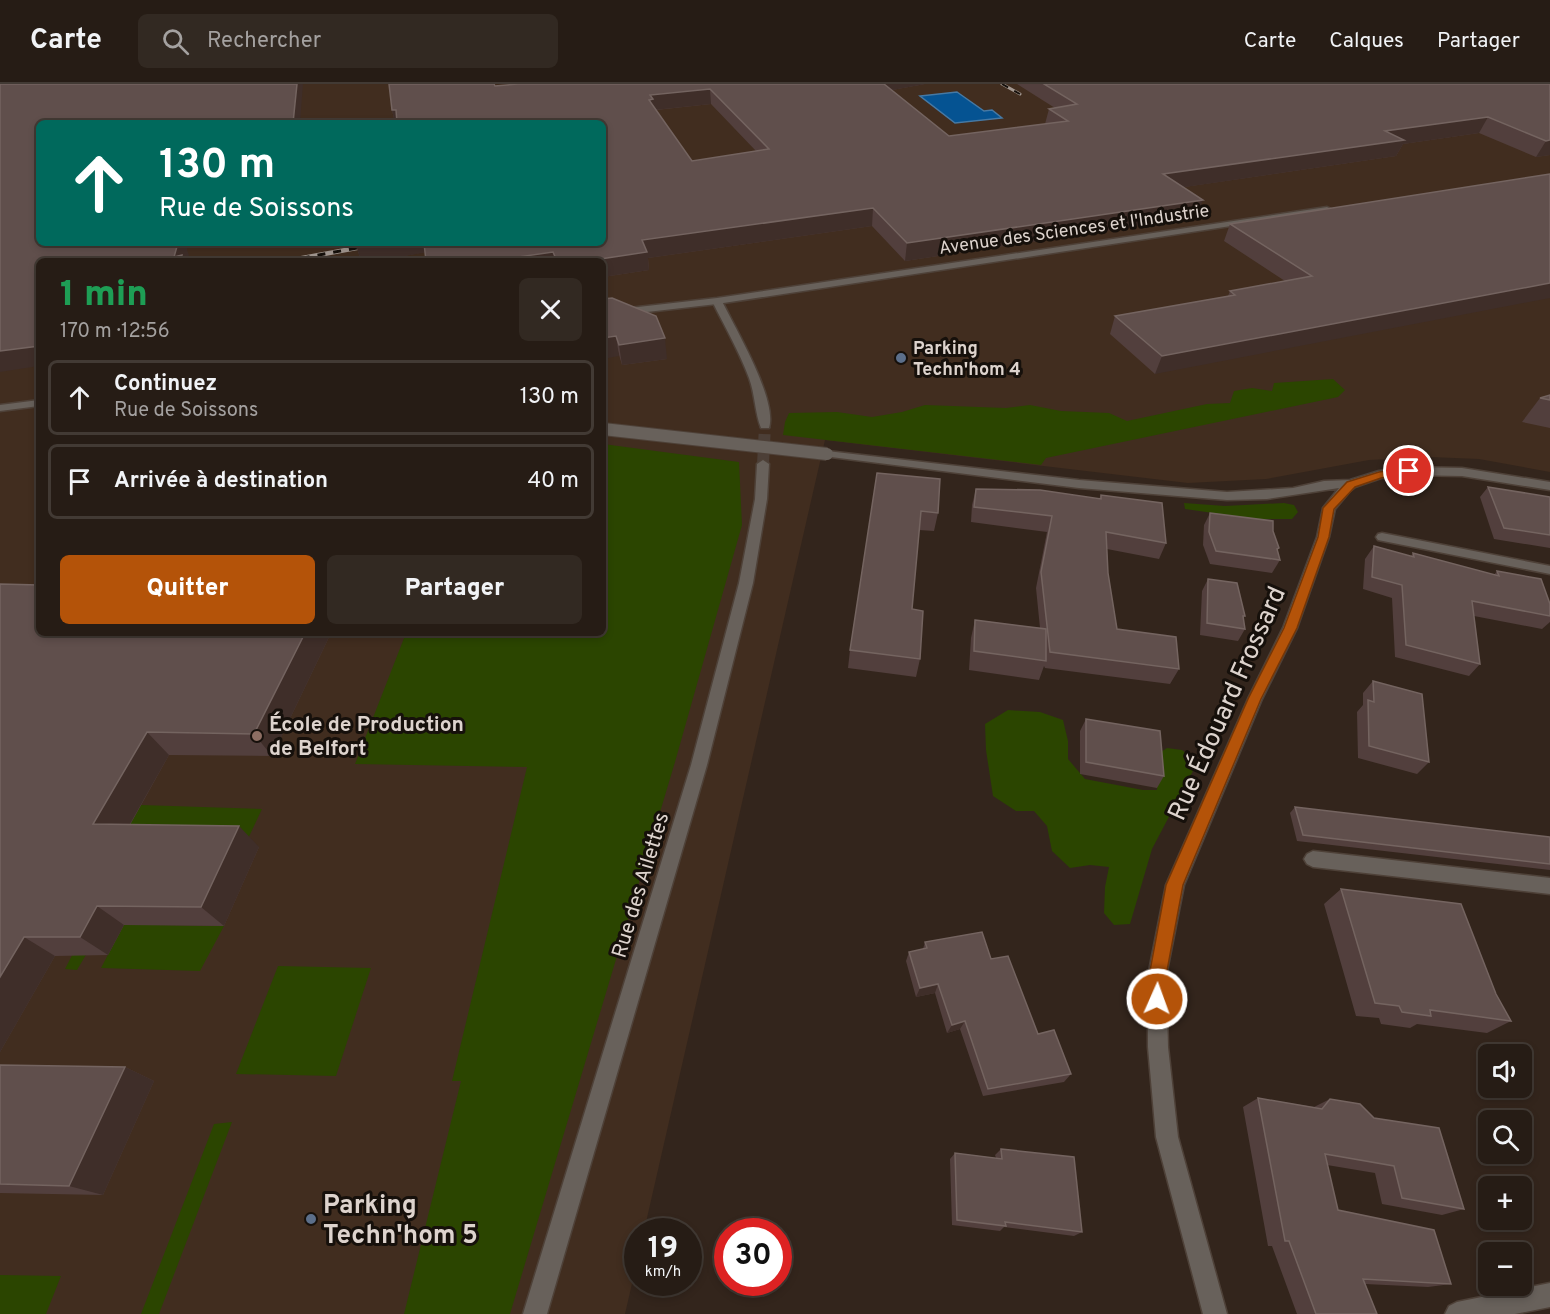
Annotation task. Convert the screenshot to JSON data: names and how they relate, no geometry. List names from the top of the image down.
{
  "streets": {
    "street": ["Avenue des Sciences et l'Industrie", "Rue Édouard Frossard", "Rue des Ailettes"]
  },
  "places": ["Parking Techn'hom 4", "École de Production de Belfort", "Parking Techn'hom 5"],
  "page": {
    "header": "Carte",
    "search": "Rechercher",
    "nav": ["Carte", "Calques", "Partager"],
    "turn": ["130 m", "Rue de Soissons"],
    "heading": ["1 min", "170 m · 12:56"],
    "list": [
      {
        "name": "Continuez",
        "note": "Rue de Soissons",
        "value": "130 m"
      },
      {
        "name": "Arrivée à destination",
        "value": "40 m"
      }
    ],
    "buttons": ["Quitter", "Partager"],
    "map_buttons": ["+", "−"],
    "speed": "19 km/h",
    "limit": "30"
  }
}
